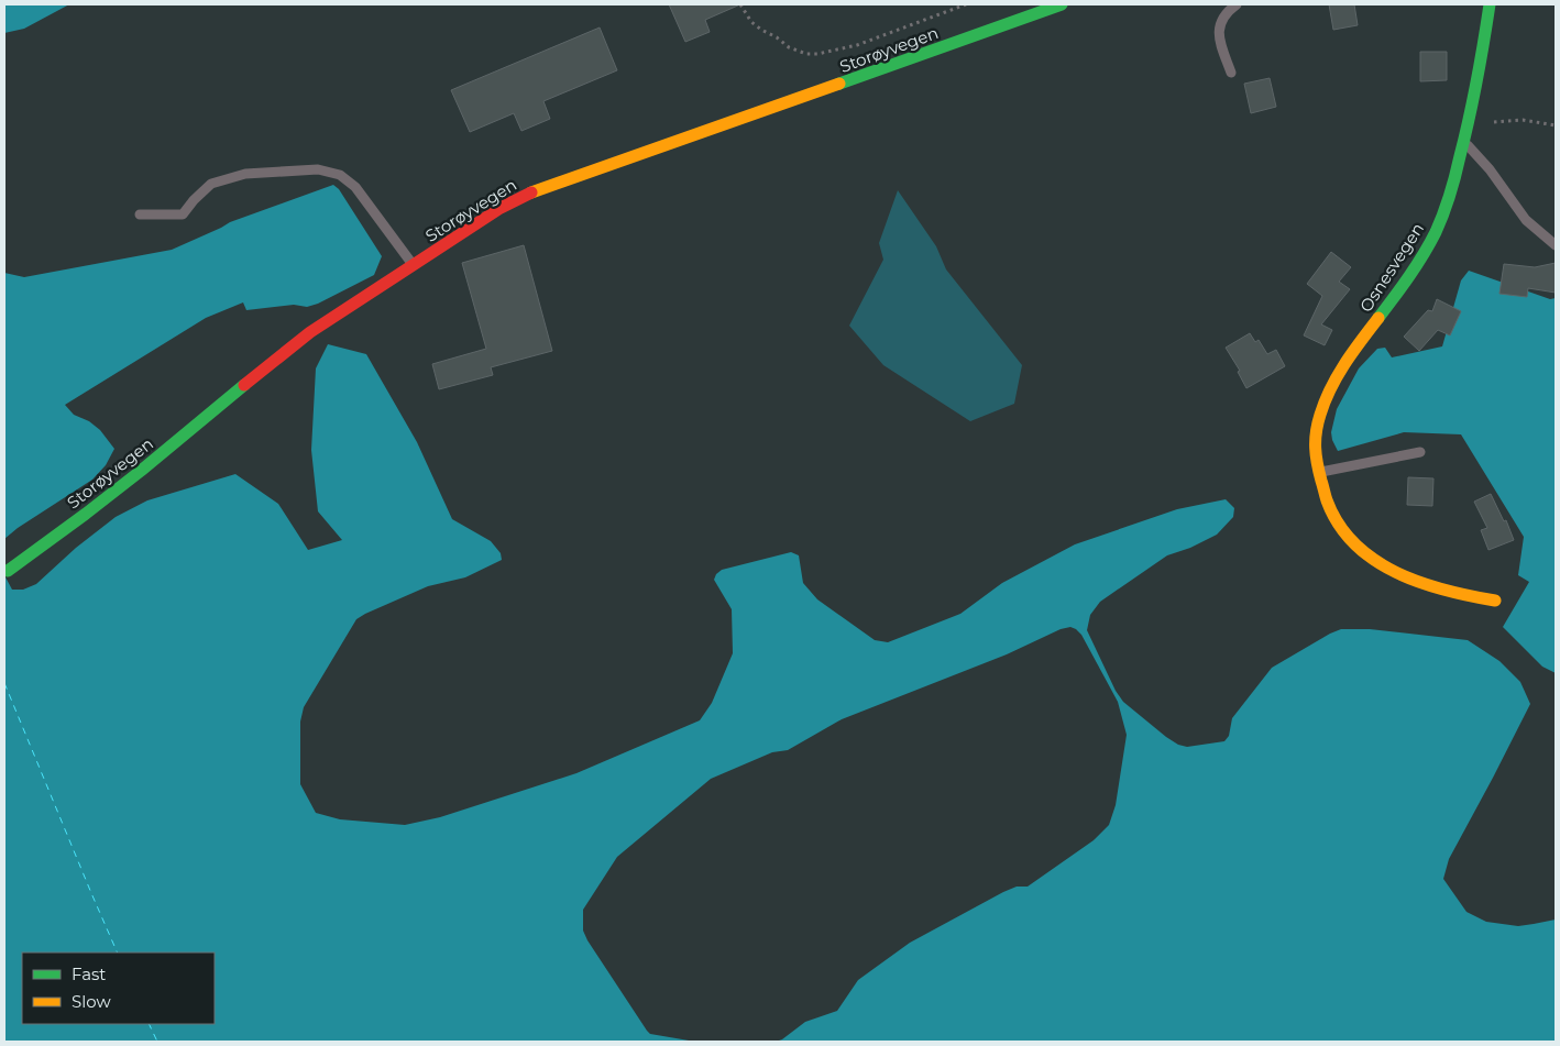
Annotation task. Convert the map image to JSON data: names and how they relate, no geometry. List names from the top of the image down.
{
  "streets": {
    "street": ["Storøyvegen", "Osnesvegen"]
  },
  "legend": ["Fast", "Slow"]
}
